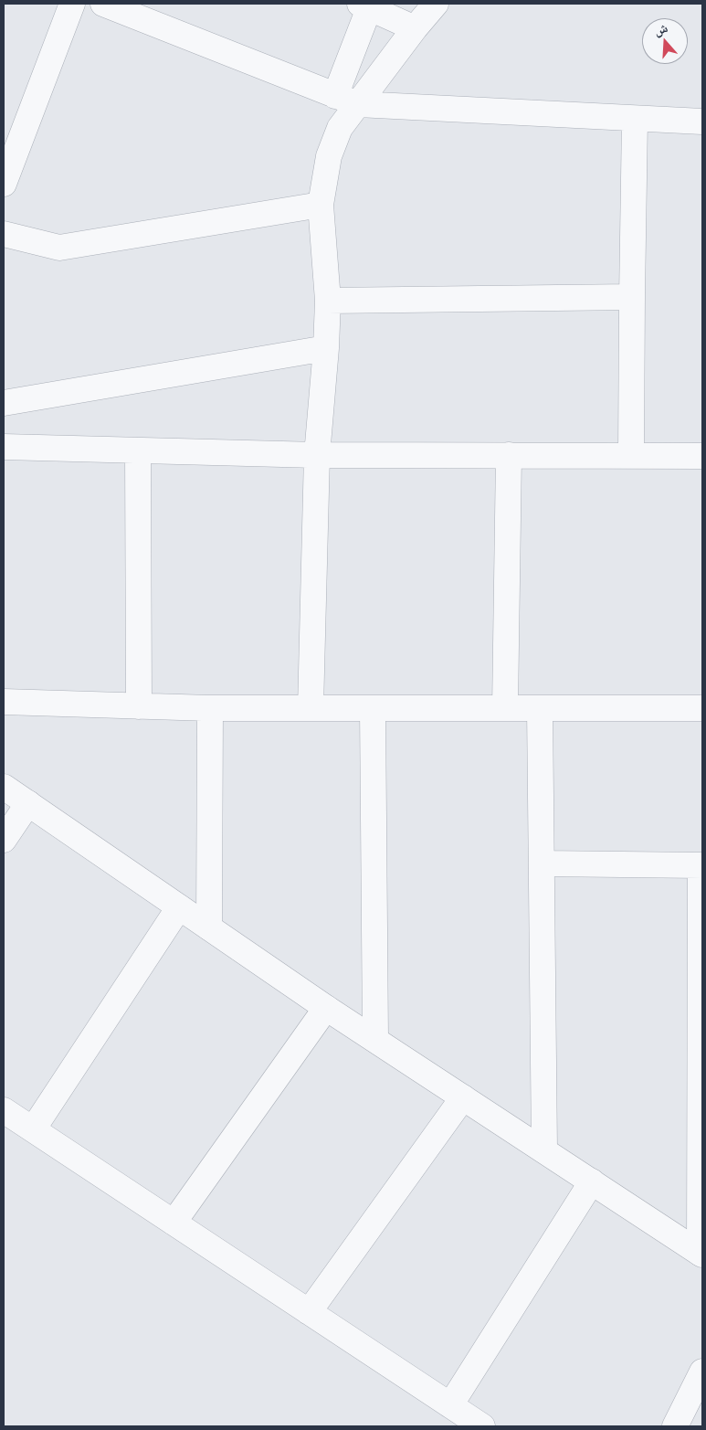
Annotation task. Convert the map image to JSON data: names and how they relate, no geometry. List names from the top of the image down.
{
  "north": "top"
}
